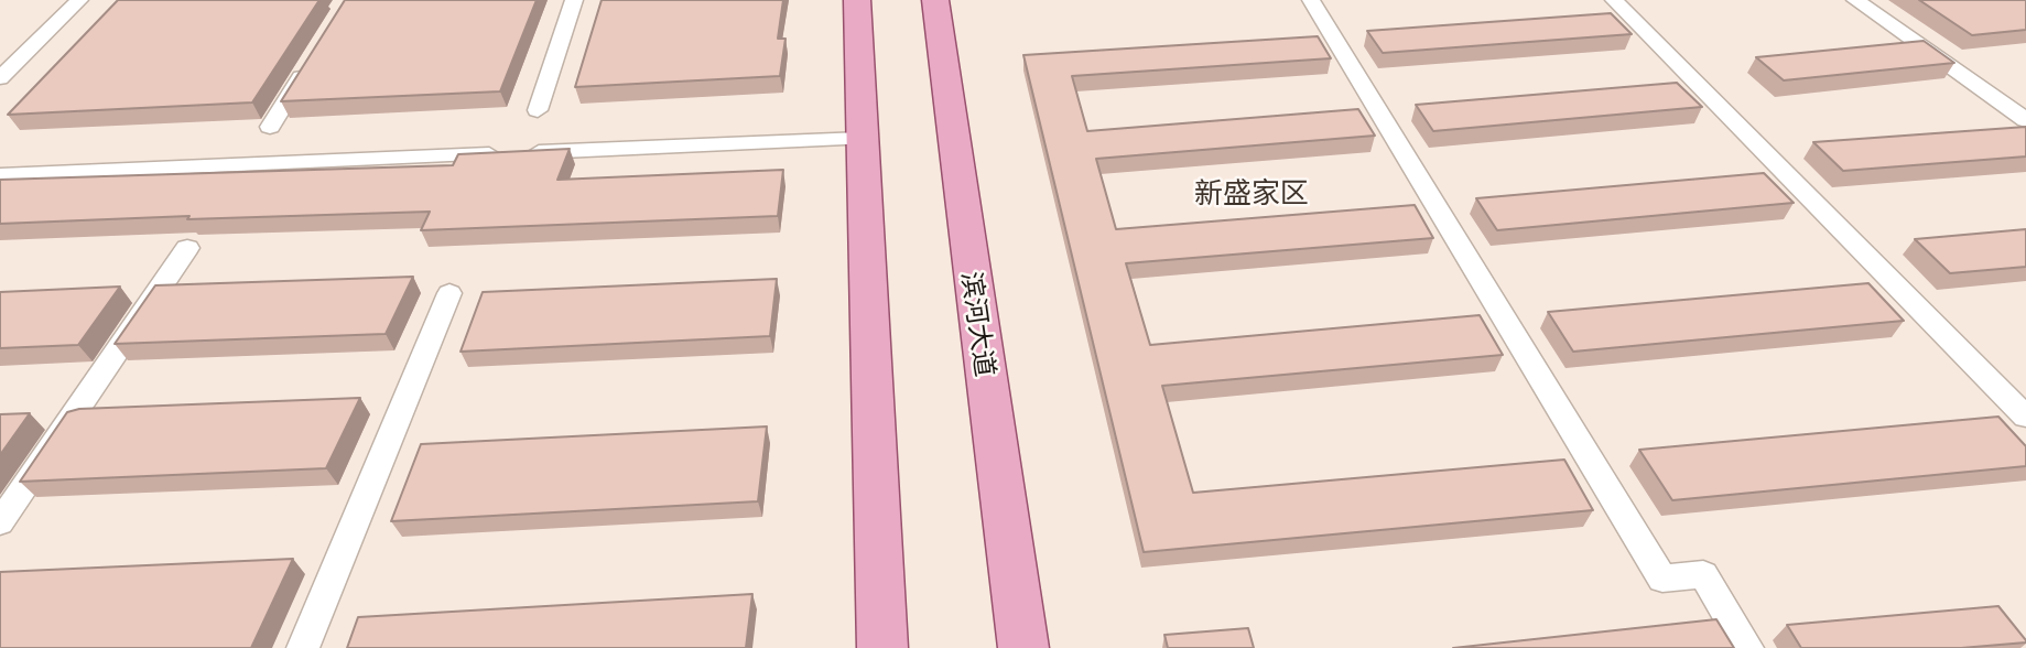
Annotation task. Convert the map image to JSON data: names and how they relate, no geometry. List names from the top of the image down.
{
  "streets": {
    "main road": ["滨河大道"]
  },
  "districts": ["新盛家区"]
}
